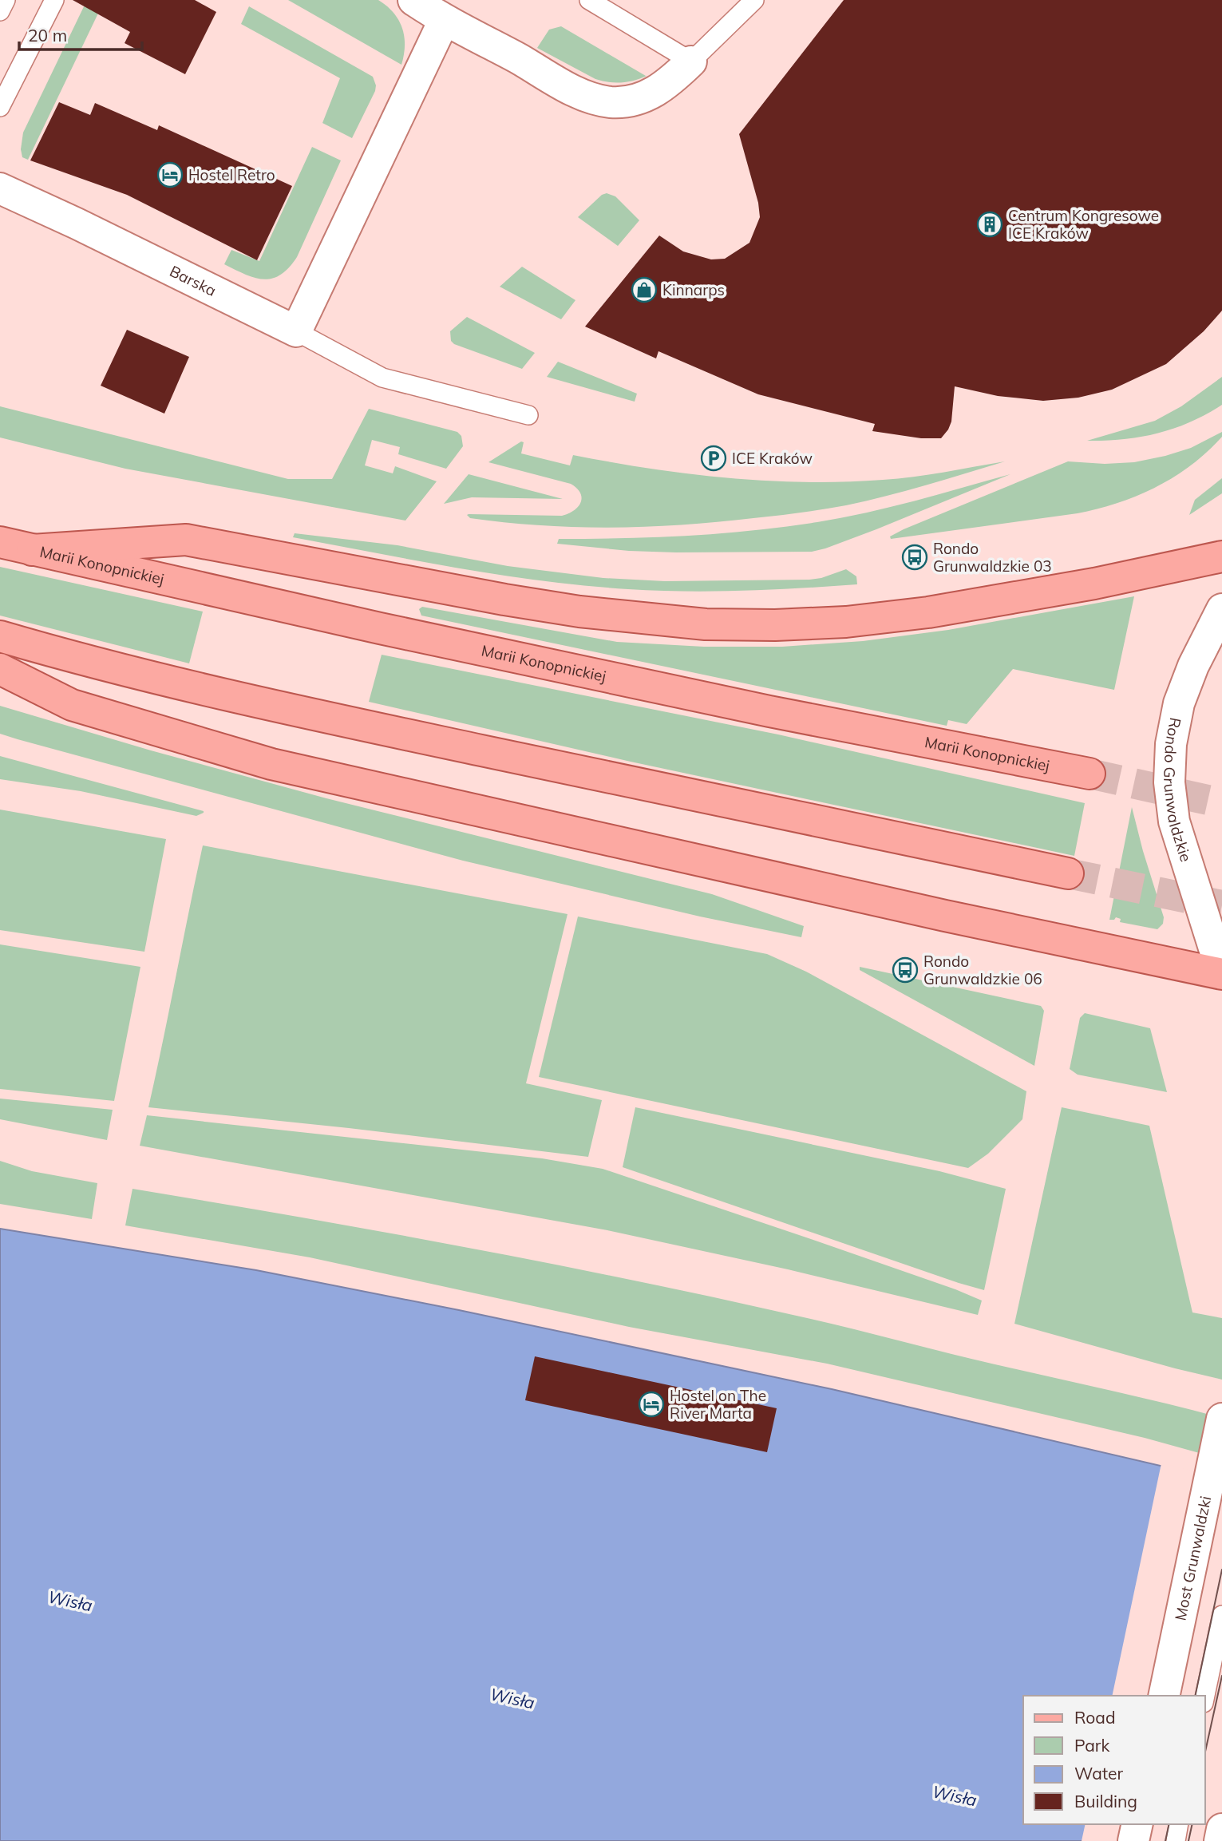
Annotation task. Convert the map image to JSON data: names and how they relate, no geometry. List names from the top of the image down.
{
  "streets": {
    "main road": ["Marii Konopnickiej"],
    "street": ["Barska", "Rondo Grunwaldzkie", "Most Grunwaldzki"]
  },
  "water": ["Wisła"],
  "places": {
    "hotel": ["Hostel Retro", "Hostel on The River Marta"],
    "building": ["Centrum Kongresowe ICE Kraków"],
    "shop": ["Kinnarps"],
    "parking": ["ICE Kraków"],
    "bus stop": ["Rondo Grunwaldzkie 03", "Rondo Grunwaldzkie 06"]
  },
  "legend": [
    "Road",
    "Park",
    "Water",
    "Building"
  ],
  "scale_bar": "20 m"
}
